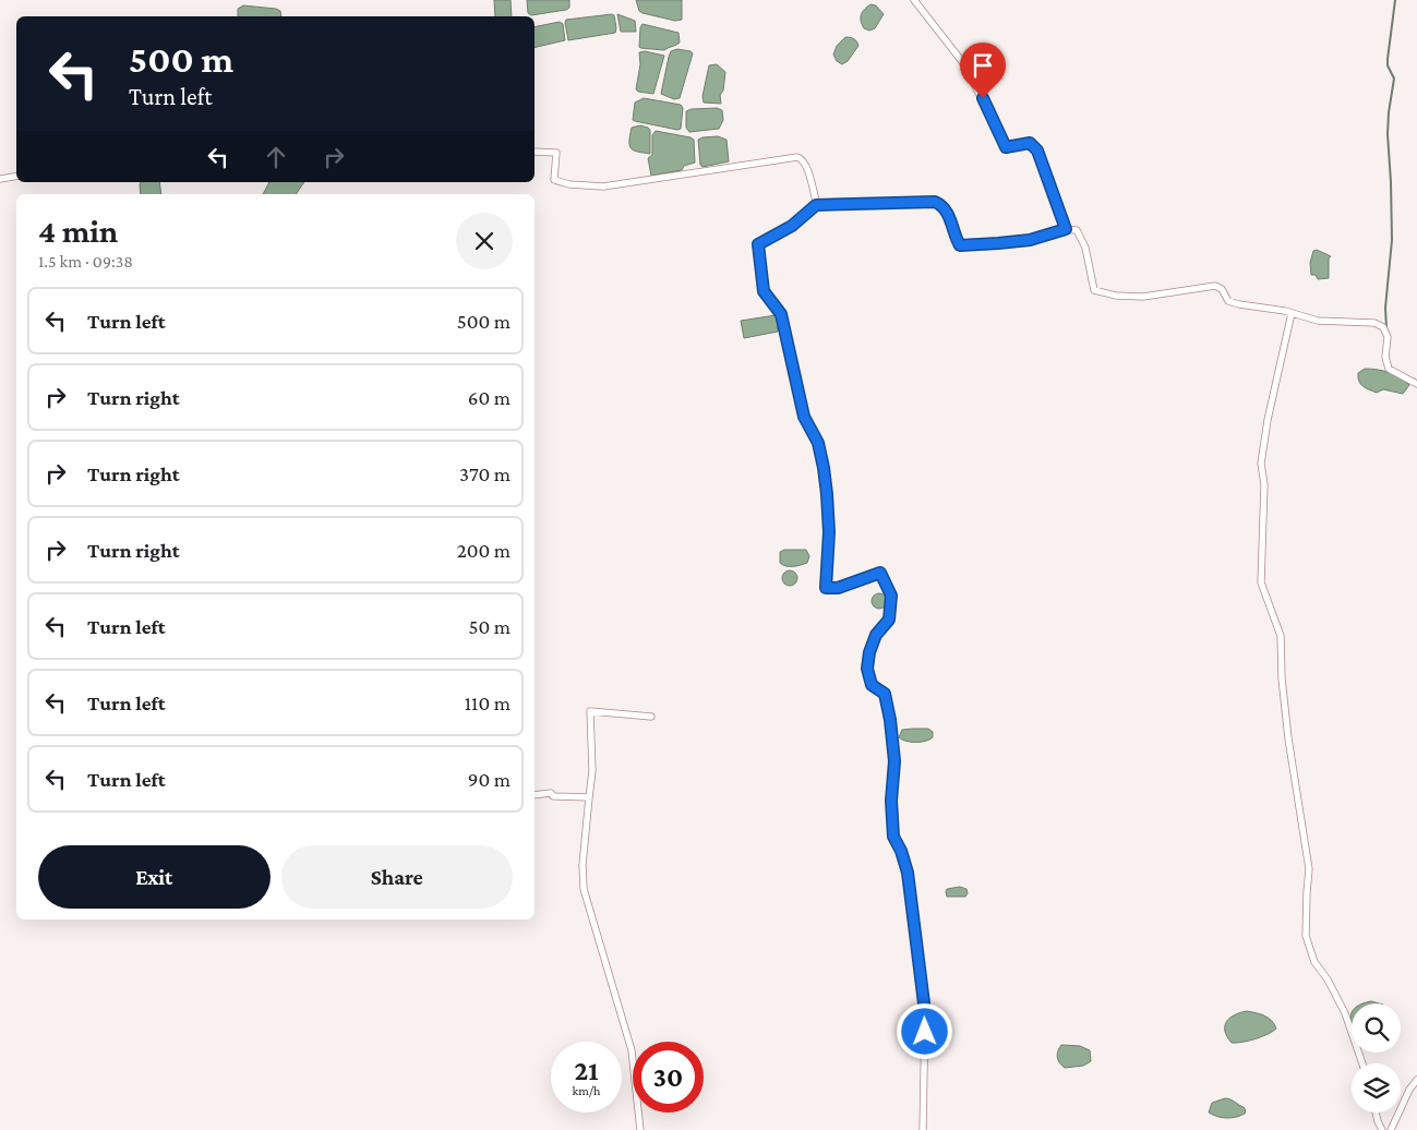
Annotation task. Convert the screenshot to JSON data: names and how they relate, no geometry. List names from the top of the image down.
{
  "page": {
    "turn": ["500 m", "Turn left"],
    "heading": ["4 min", "1.5 km · 09:38"],
    "list": [
      {
        "name": "Turn left",
        "value": "500 m"
      },
      {
        "name": "Turn right",
        "value": "60 m"
      },
      {
        "name": "Turn right",
        "value": "370 m"
      },
      {
        "name": "Turn right",
        "value": "200 m"
      },
      {
        "name": "Turn left",
        "value": "50 m"
      },
      {
        "name": "Turn left",
        "value": "110 m"
      },
      {
        "name": "Turn left",
        "value": "90 m"
      }
    ],
    "buttons": ["Exit", "Share"],
    "speed": "21 km/h",
    "limit": "30"
  }
}
